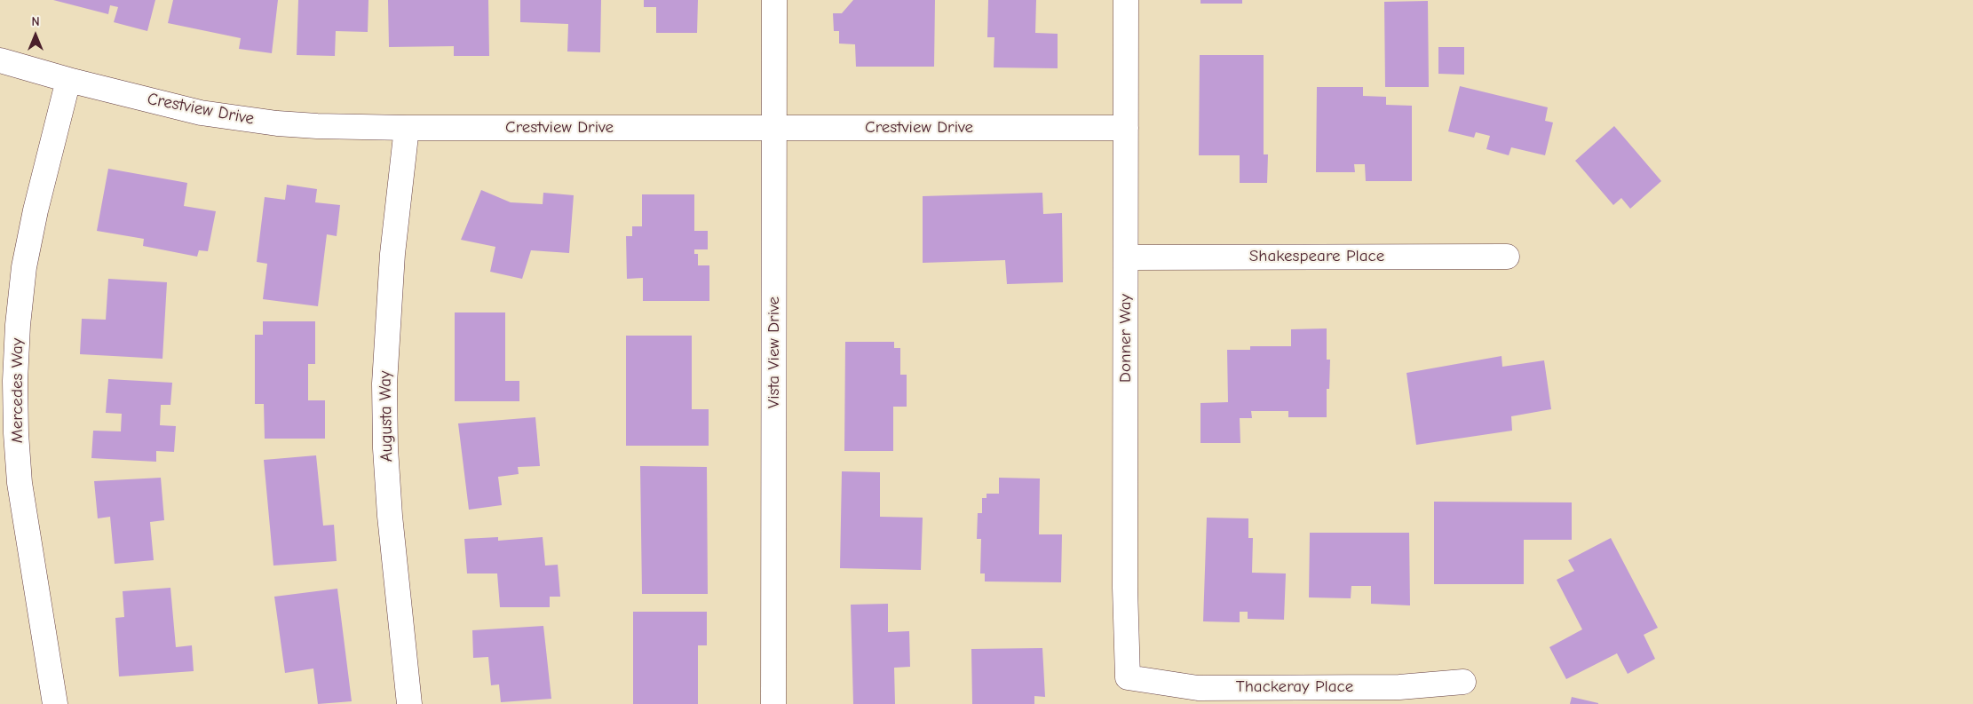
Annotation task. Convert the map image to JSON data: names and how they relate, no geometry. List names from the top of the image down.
{
  "streets": {
    "street": [
      "Crestview Drive",
      "Shakespeare Place",
      "Donner Way",
      "Vista View Drive",
      "Mercedes Way",
      "Augusta Way",
      "Thackeray Place"
    ]
  },
  "crossings": [
    ["Crestview Drive", "Donner Way"],
    ["Crestview Drive", "Vista View Drive"],
    ["Crestview Drive", "Mercedes Way"],
    ["Crestview Drive", "Augusta Way"],
    ["Shakespeare Place", "Donner Way"],
    ["Donner Way", "Thackeray Place"]
  ],
  "north": "top"
}
